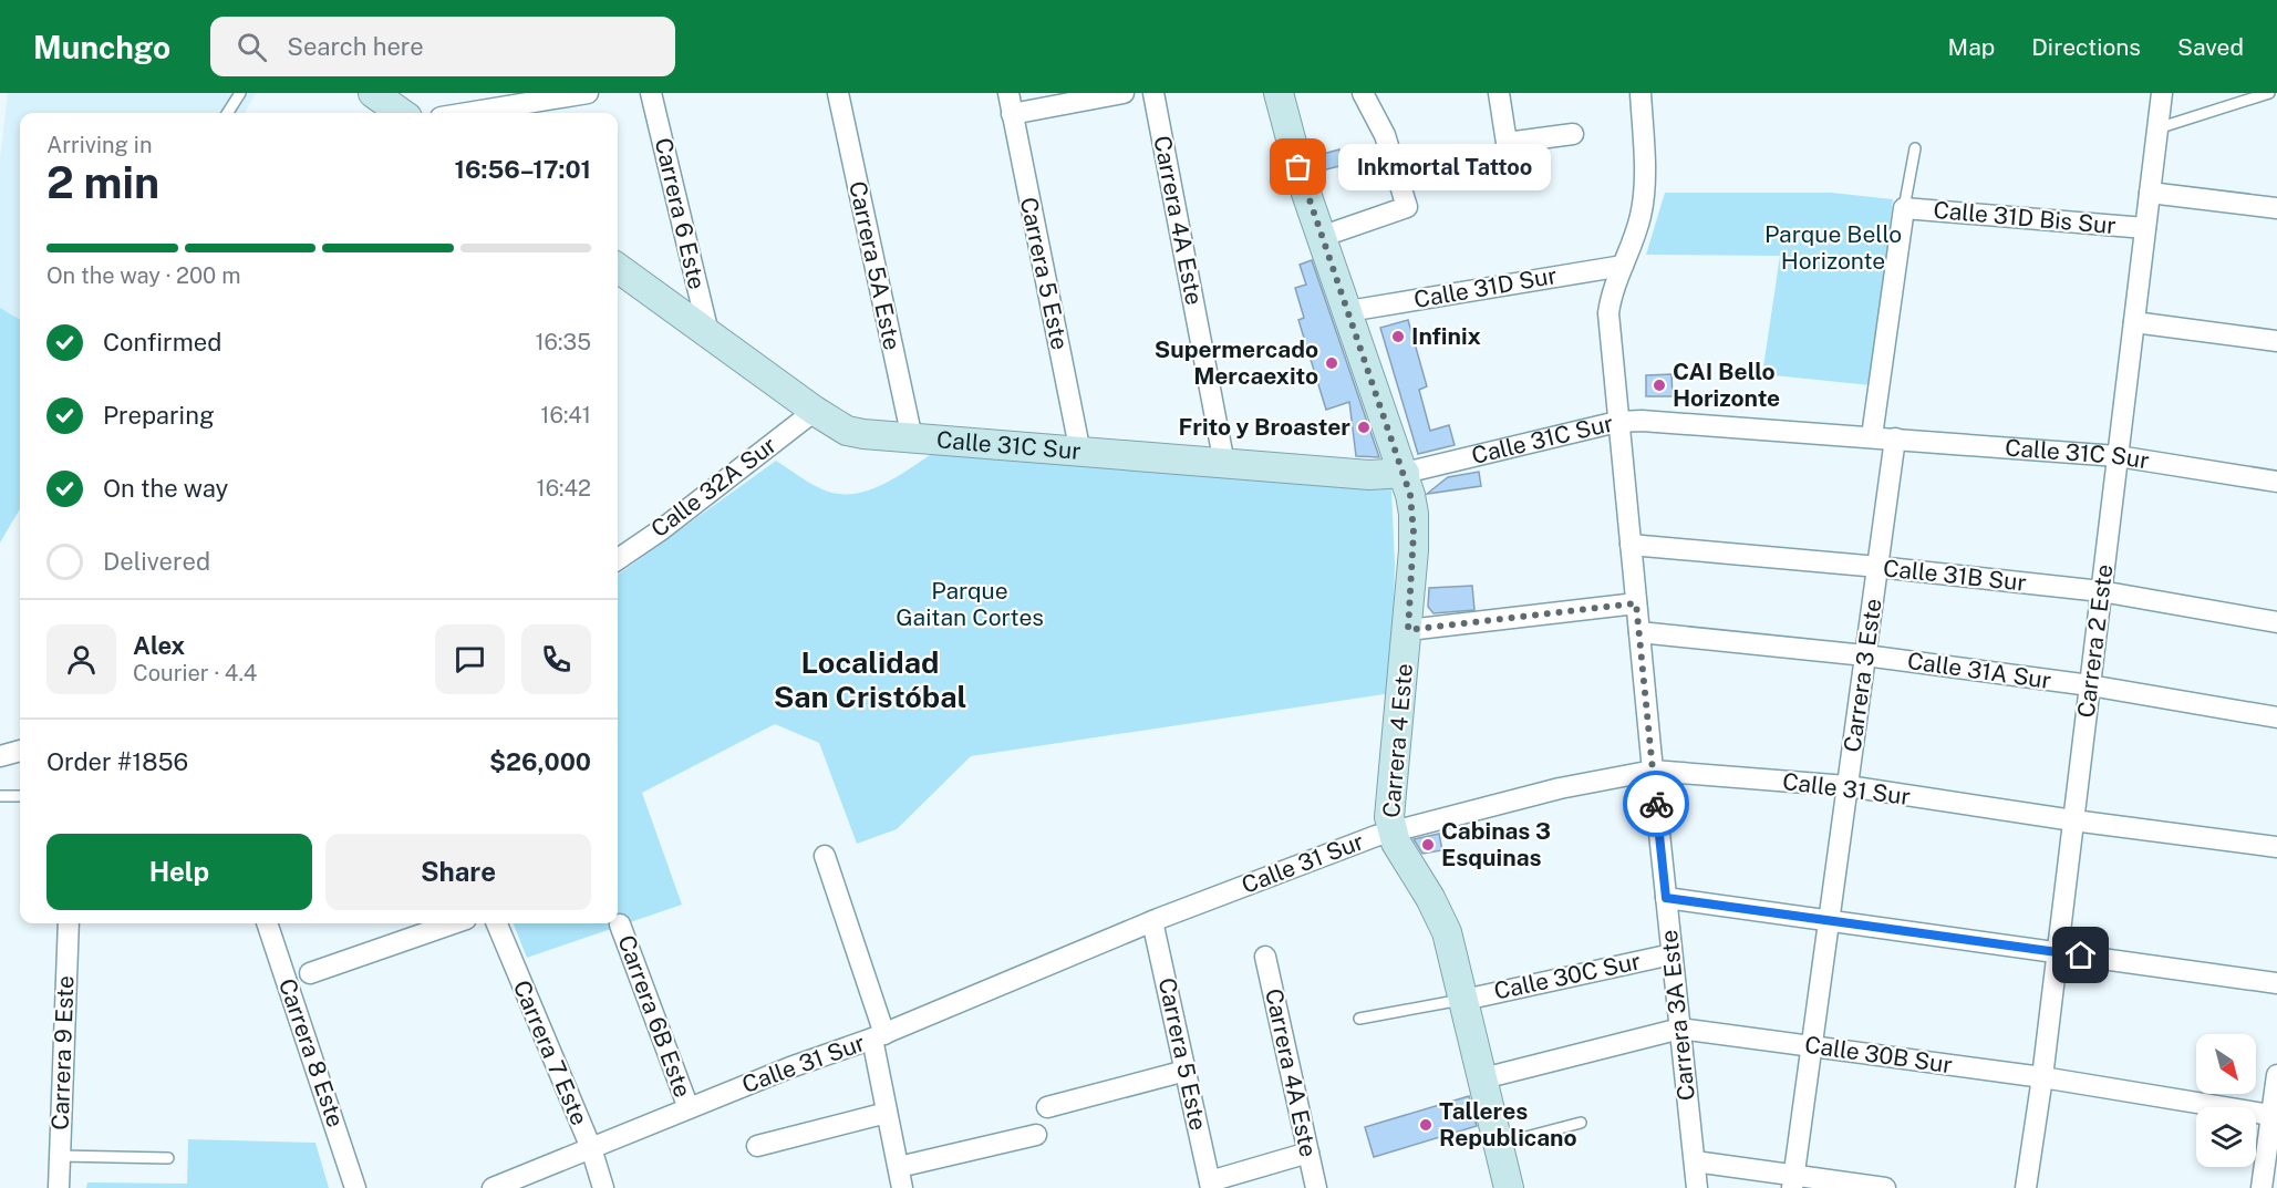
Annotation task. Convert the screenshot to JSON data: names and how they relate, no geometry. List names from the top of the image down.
{
  "streets": {
    "street": [
      "Carrera 6 Este",
      "Calle 31D Bis Sur",
      "Carrera 4A Este",
      "Carrera 5A Este",
      "Carrera 5 Este",
      "Calle 31D Sur",
      "Calle 31C Sur",
      "Calle 32A Sur",
      "Calle 31B Sur",
      "Carrera 2 Este",
      "Calle 31A Sur",
      "Carrera 3 Este",
      "Carrera 4 Este",
      "Calle 31 Sur",
      "Calle 30C Sur",
      "Carrera 3A Este",
      "Carrera 6B Este",
      "Carrera 9 Este",
      "Carrera 8 Este",
      "Carrera 7 Este",
      "Calle 30B Sur"
    ]
  },
  "crossings": [
    ["Carrera 6 Este", "Calle 31C Sur"],
    ["Calle 31D Bis Sur", "Carrera 2 Este"],
    ["Carrera 4A Este", "Calle 31C Sur"],
    ["Carrera 5A Este", "Calle 31C Sur"],
    ["Carrera 5 Este", "Calle 31C Sur"],
    ["Carrera 5 Este", "Calle 31 Sur"],
    ["Calle 31D Sur", "Carrera 4 Este"],
    ["Calle 31D Sur", "Carrera 3A Este"],
    ["Calle 31C Sur", "Calle 32A Sur"],
    ["Calle 31C Sur", "Carrera 2 Este"],
    ["Calle 31C Sur", "Carrera 3 Este"],
    ["Calle 31C Sur", "Carrera 4 Este"],
    ["Calle 31C Sur", "Carrera 3A Este"],
    ["Calle 31B Sur", "Carrera 2 Este"],
    ["Calle 31B Sur", "Carrera 3 Este"],
    ["Calle 31B Sur", "Carrera 3A Este"],
    ["Carrera 2 Este", "Calle 31A Sur"],
    ["Carrera 2 Este", "Calle 31 Sur"],
    ["Carrera 2 Este", "Calle 30B Sur"],
    ["Calle 31A Sur", "Carrera 3 Este"],
    ["Calle 31A Sur", "Carrera 3A Este"],
    ["Carrera 3 Este", "Calle 31 Sur"],
    ["Carrera 3 Este", "Calle 30B Sur"],
    ["Carrera 4 Este", "Calle 31 Sur"],
    ["Carrera 4 Este", "Calle 30C Sur"],
    ["Carrera 4 Este", "Calle 30B Sur"],
    ["Calle 31 Sur", "Carrera 3A Este"],
    ["Calle 31 Sur", "Carrera 6B Este"],
    ["Calle 31 Sur", "Carrera 7 Este"],
    ["Calle 30C Sur", "Carrera 3A Este"],
    ["Carrera 3A Este", "Calle 30B Sur"]
  ],
  "districts": ["Localidad San Cristóbal"],
  "parks": ["Parque Bello Horizonte", "Parque Gaitan Cortes"],
  "places": [
    "Inkmortal Tattoo",
    "Infinix",
    "Supermercado Mercaexito",
    "CAI Bello Horizonte",
    "Frito y Broaster",
    "Cabinas 3 Esquinas",
    "Talleres Republicano"
  ],
  "north": "bottom right",
  "page": {
    "header": "Munchgo",
    "search": "Search here",
    "nav": ["Map", "Directions", "Saved"],
    "heading": ["2 min", "Arriving in", "16:56–17:01"],
    "panel": [
      "Alex",
      "Courier · 4.4",
      "Order #1856",
      "$26,000"
    ],
    "bubble": "Inkmortal Tattoo",
    "bar": "On the way · 200 m",
    "list": [
      ["Confirmed", "16:35"],
      ["Preparing", "16:41"],
      ["On the way", "16:42"],
      "Delivered"
    ],
    "buttons": ["Help", "Share"]
  }
}
